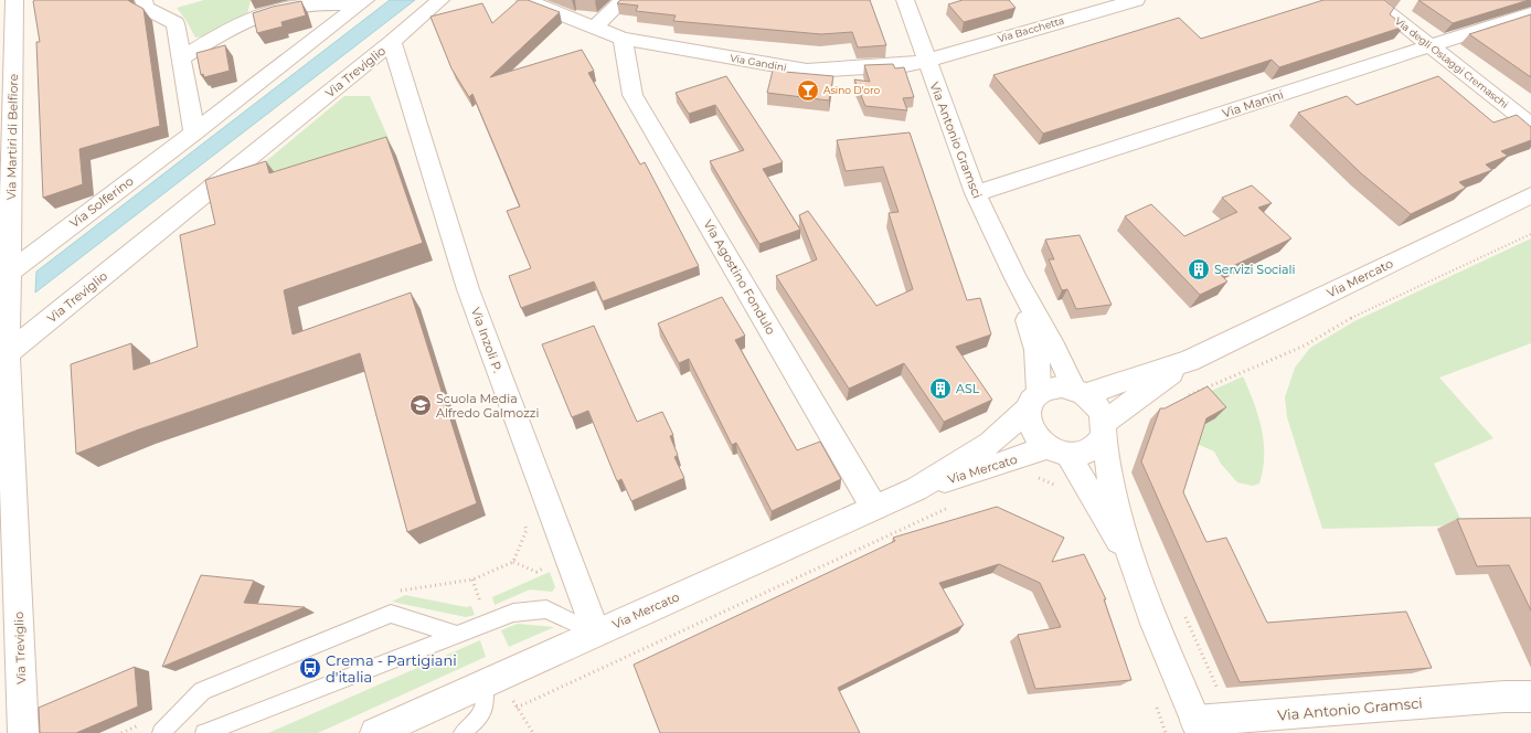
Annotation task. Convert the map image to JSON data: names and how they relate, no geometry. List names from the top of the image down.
{
  "streets": {
    "street": [
      "Via Bacchetta",
      "Via Gandini",
      "Via degli Ostaggi Cremaschi",
      "Via Treviglio",
      "Via Manini",
      "Via Martiri di Belfiore",
      "Via Antonio Gramsci",
      "Via Solferino",
      "Via Agostino Fondulo",
      "Via Mercato",
      "Via Inzoli P."
    ]
  },
  "crossings": [
    ["Via Bacchetta", "Via Gandini"],
    ["Via Bacchetta", "Via Antonio Gramsci"],
    ["Via Gandini", "Via Antonio Gramsci"],
    ["Via Gandini", "Via Agostino Fondulo"],
    ["Via degli Ostaggi Cremaschi", "Via Manini"],
    ["Via Treviglio", "Via Martiri di Belfiore"],
    ["Via Treviglio", "Via Inzoli P."],
    ["Via Manini", "Via Antonio Gramsci"],
    ["Via Martiri di Belfiore", "Via Solferino"],
    ["Via Antonio Gramsci", "Via Mercato"],
    ["Via Agostino Fondulo", "Via Mercato"],
    ["Via Mercato", "Via Inzoli P."]
  ],
  "places": {
    "bar": ["Asino D'oro"],
    "building": ["Servizi Sociali", "ASL"],
    "school or university": ["Scuola Media Alfredo Galmozzi"],
    "bus stop": ["Crema - Partigiani d'italia"]
  }
}
